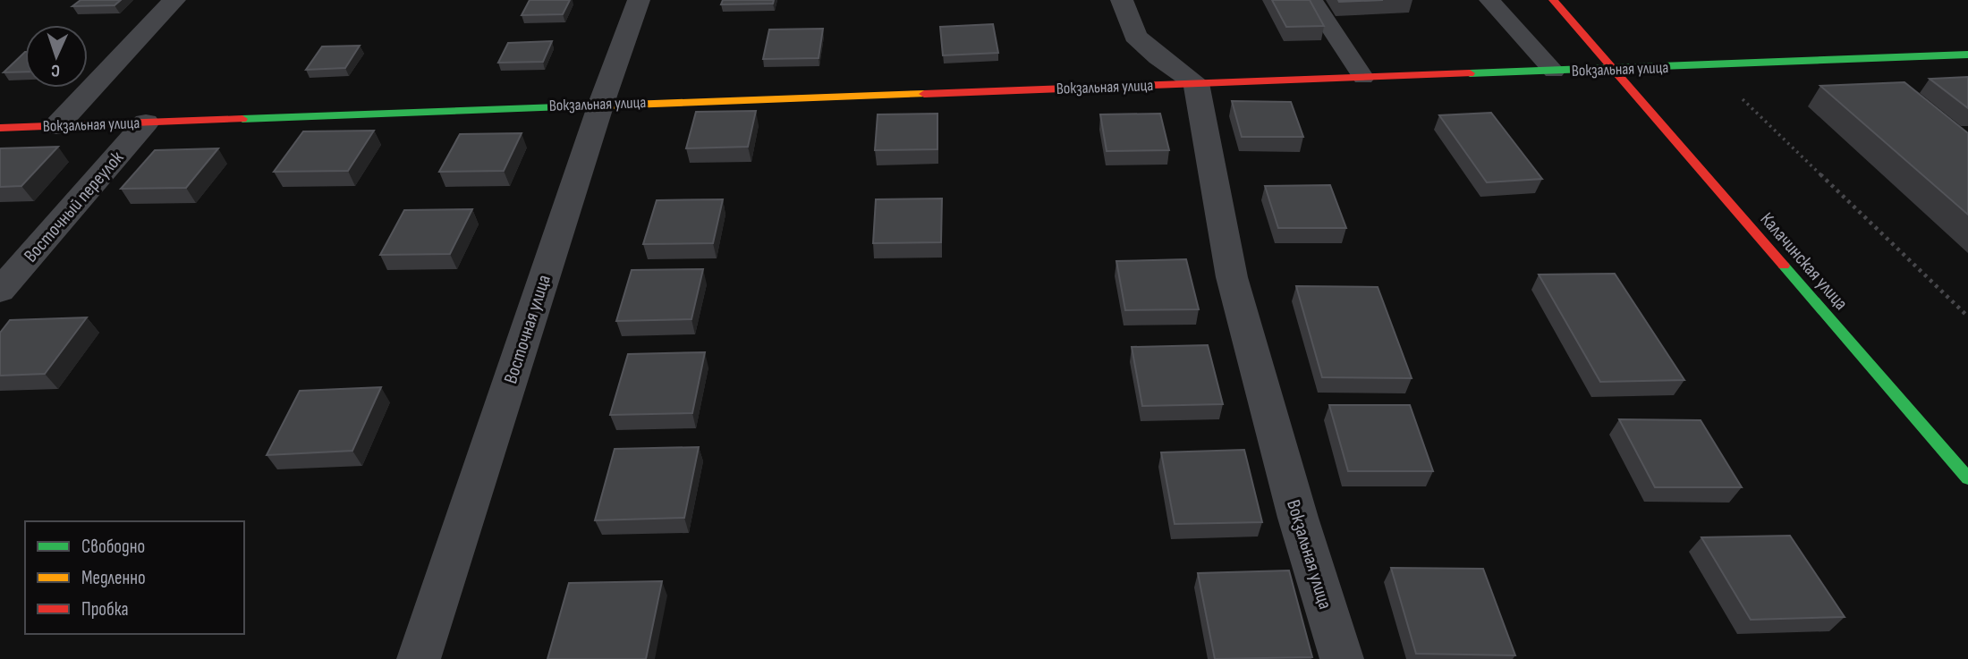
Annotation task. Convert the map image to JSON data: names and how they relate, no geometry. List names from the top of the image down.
{
  "streets": {
    "street": [
      "Вокзальная улица",
      "Восточный переулок",
      "Калачинская улица",
      "Восточная улица"
    ]
  },
  "crossings": [
    ["Вокзальная улица", "Восточный переулок"],
    ["Вокзальная улица", "Калачинская улица"],
    ["Вокзальная улица", "Восточная улица"]
  ],
  "legend": ["Свободно", "Медленно", "Пробка"],
  "north": "bottom"
}
